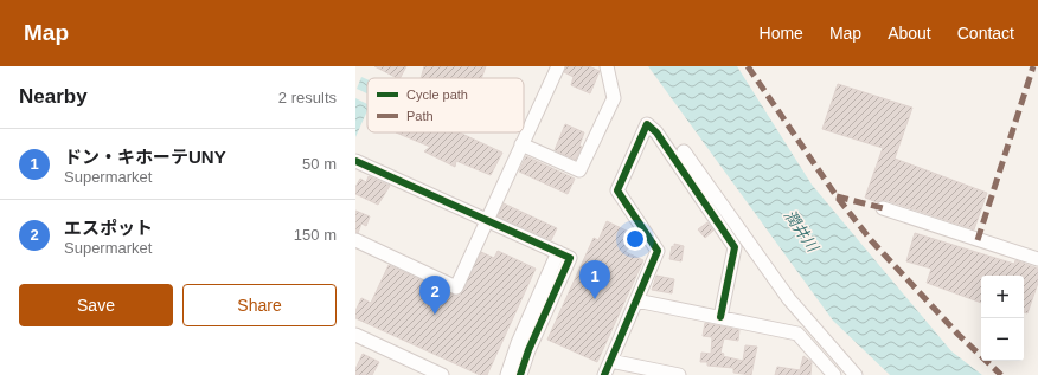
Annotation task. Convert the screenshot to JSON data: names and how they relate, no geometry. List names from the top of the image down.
{
  "water": ["潤井川"],
  "legend": ["Cycle path", "Path"],
  "page": {
    "header": "Map",
    "nav": [
      "Home",
      "Map",
      "About",
      "Contact"
    ],
    "heading": ["Nearby", "2 results"],
    "list": [
      {
        "mark": "1",
        "name": "ドン・キホーテUNY",
        "note": "Supermarket",
        "value": "50 m"
      },
      {
        "mark": "2",
        "name": "エスポット",
        "note": "Supermarket",
        "value": "150 m"
      }
    ],
    "pins": ["1", "2"],
    "buttons": ["Save", "Share"],
    "map_buttons": ["+", "−"]
  }
}
